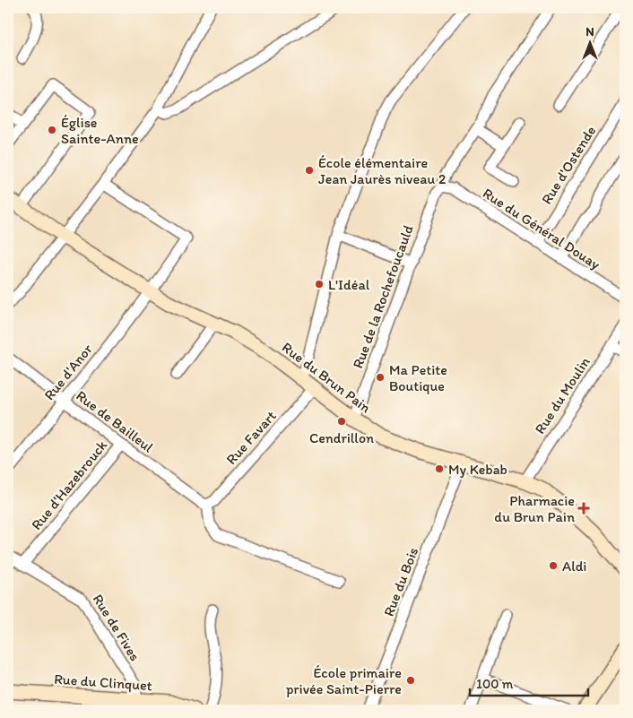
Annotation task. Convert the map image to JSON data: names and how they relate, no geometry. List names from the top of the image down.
{
  "streets": {
    "main road": ["Rue du Brun Pain", "Rue du Clinquet"],
    "street": [
      "Rue d'Ostende",
      "Rue du Général Douay",
      "Rue de la Rochefoucauld",
      "Rue d'Anor",
      "Rue du Moulin",
      "Rue de Bailleul",
      "Rue Favart",
      "Rue d'Hazebrouck",
      "Rue du Bois",
      "Rue de Fives"
    ]
  },
  "crossings": [
    ["Rue d'Ostende", "Rue du Général Douay"],
    ["Rue du Général Douay", "Rue de la Rochefoucauld"],
    ["Rue de la Rochefoucauld", "Rue du Brun Pain"],
    ["Rue d'Anor", "Rue du Brun Pain"],
    ["Rue d'Anor", "Rue de Bailleul"],
    ["Rue du Brun Pain", "Rue du Moulin"],
    ["Rue du Brun Pain", "Rue Favart"],
    ["Rue du Brun Pain", "Rue du Bois"],
    ["Rue de Bailleul", "Rue Favart"],
    ["Rue de Bailleul", "Rue d'Hazebrouck"],
    ["Rue d'Hazebrouck", "Rue de Fives"],
    ["Rue de Fives", "Rue du Clinquet"]
  ],
  "places": {
    "other": [
      "Église Sainte-Anne",
      "École élémentaire Jean Jaurès niveau 2",
      "L'Idéal",
      "Ma Petite Boutique",
      "Cendrillon",
      "My Kebab",
      "Aldi",
      "École primaire privée Saint-Pierre"
    ],
    "health": ["Pharmacie du Brun Pain"]
  },
  "scale_bar": "100 m",
  "north": "top"
}
